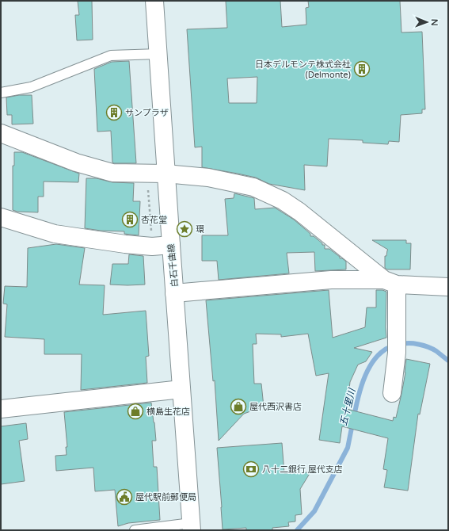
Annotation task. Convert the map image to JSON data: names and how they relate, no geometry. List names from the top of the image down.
{
  "streets": {
    "street": ["白石千曲線"]
  },
  "water": ["五十里川"],
  "places": {
    "building": ["日本デルモンテ株式会社 (Delmonte)", "サンプラザ", "杏花堂"],
    "place": ["環"],
    "shop": ["屋代西沢書店", "横島生花店"],
    "bank": ["八十二銀行 屋代支店"],
    "public building": ["屋代駅前郵便局"]
  },
  "north": "right"
}
